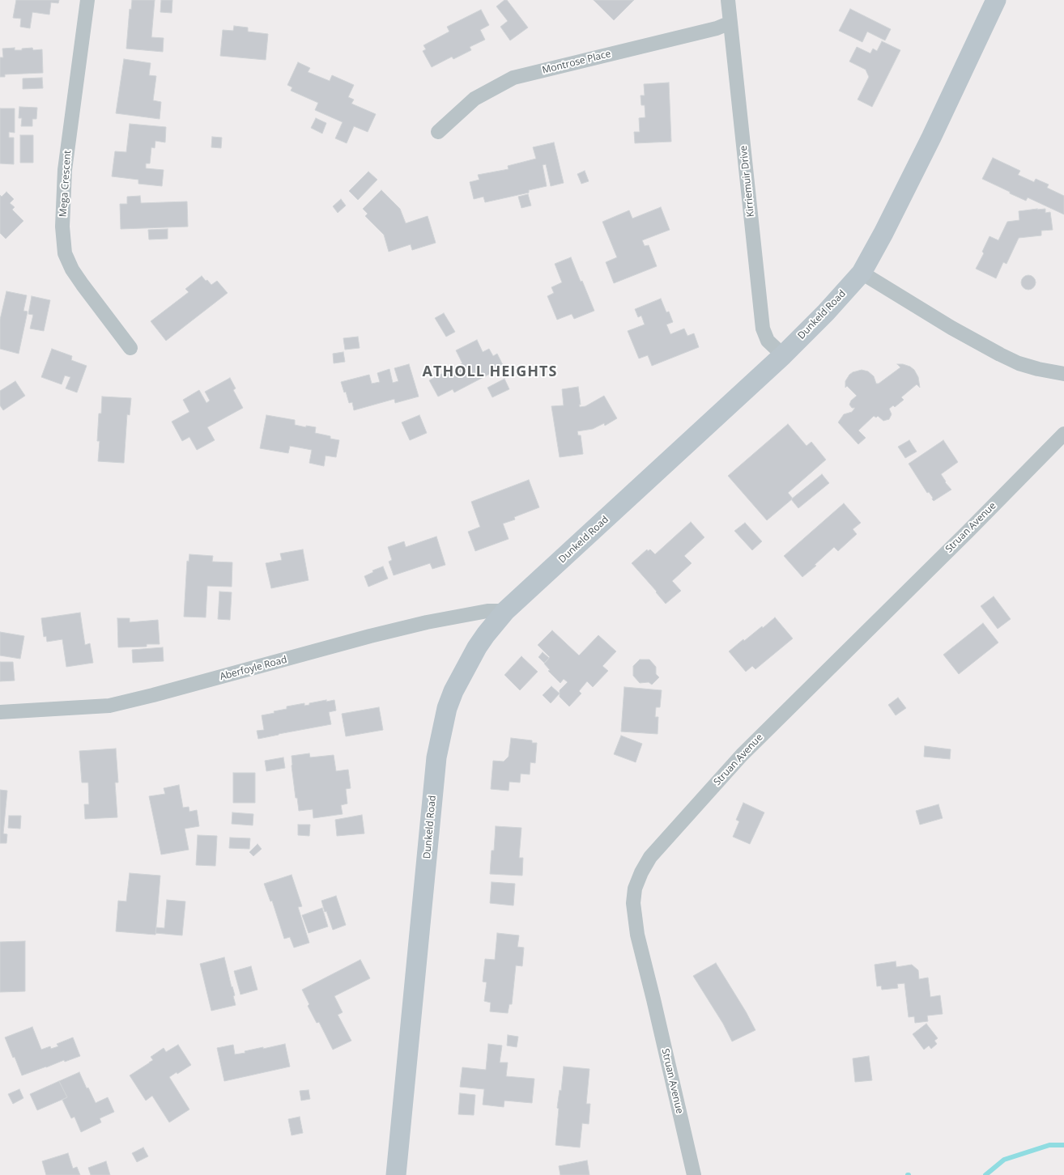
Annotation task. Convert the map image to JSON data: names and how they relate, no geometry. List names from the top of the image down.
{
  "streets": {
    "main road": ["Dunkeld Road"],
    "street": [
      "Montrose Place",
      "Kirriemuir Drive",
      "Mega Crescent",
      "Struan Avenue",
      "Aberfoyle Road"
    ]
  },
  "crossings": [
    ["Montrose Place", "Kirriemuir Drive"],
    ["Kirriemuir Drive", "Dunkeld Road"],
    ["Dunkeld Road", "Aberfoyle Road"]
  ],
  "districts": ["ATHOLL HEIGHTS"]
}
